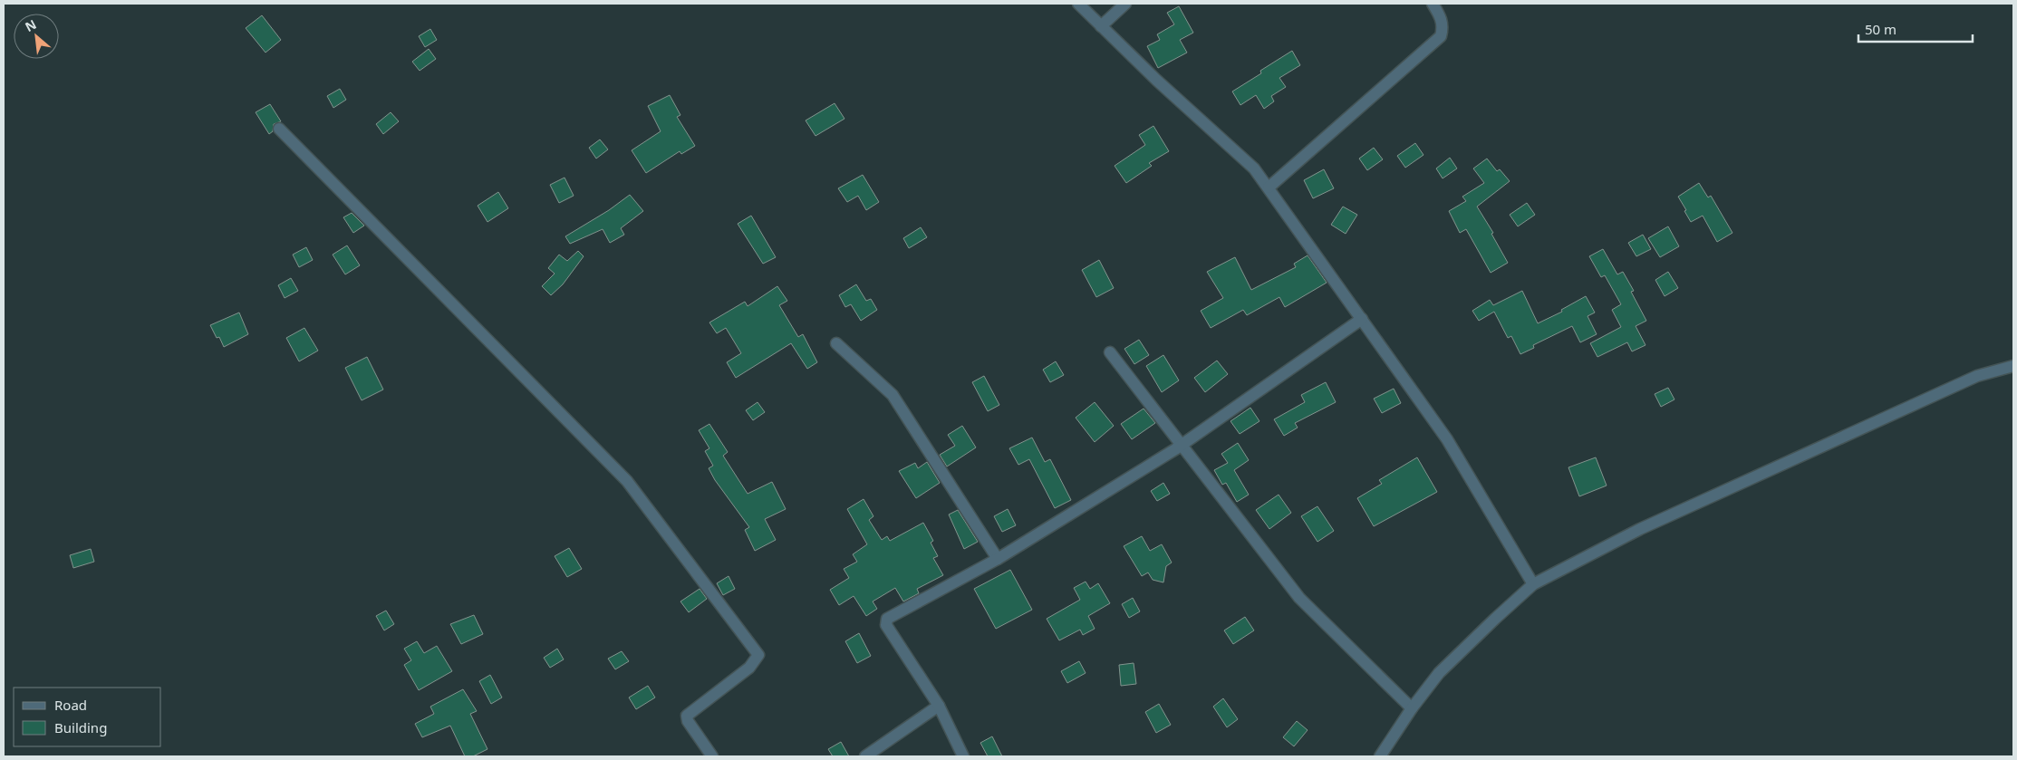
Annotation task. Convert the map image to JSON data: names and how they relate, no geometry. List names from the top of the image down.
{
  "legend": ["Road", "Building"],
  "scale_bar": "50 m",
  "north": "top left"
}
